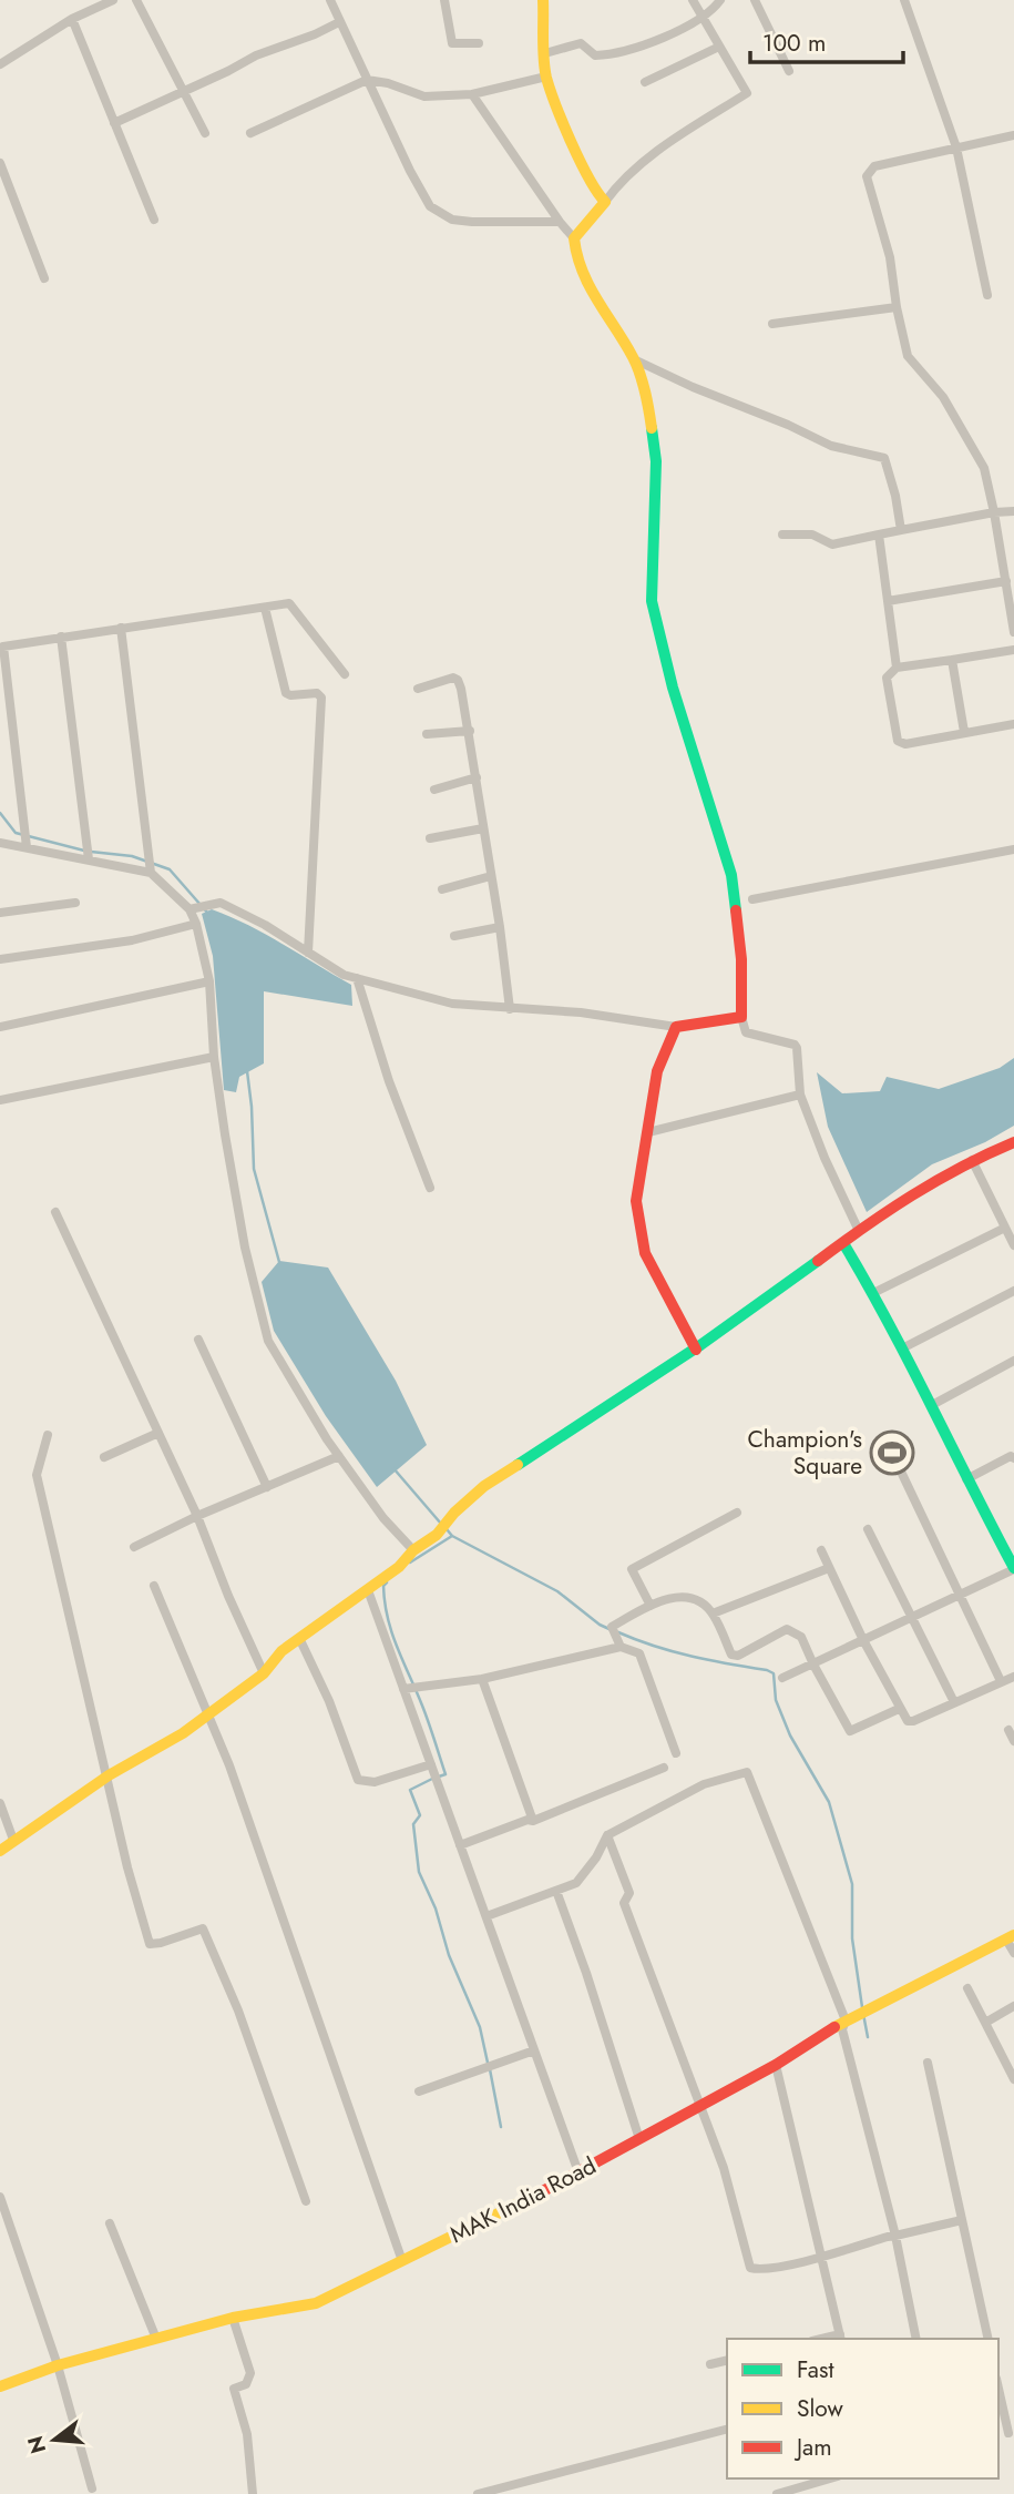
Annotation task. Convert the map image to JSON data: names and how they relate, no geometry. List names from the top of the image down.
{
  "streets": {
    "street": ["MAK India Road"]
  },
  "places": {
    "sports": ["Champion's Square"]
  },
  "legend": ["Fast", "Slow", "Jam"],
  "scale_bar": "100 m",
  "north": "left"
}
